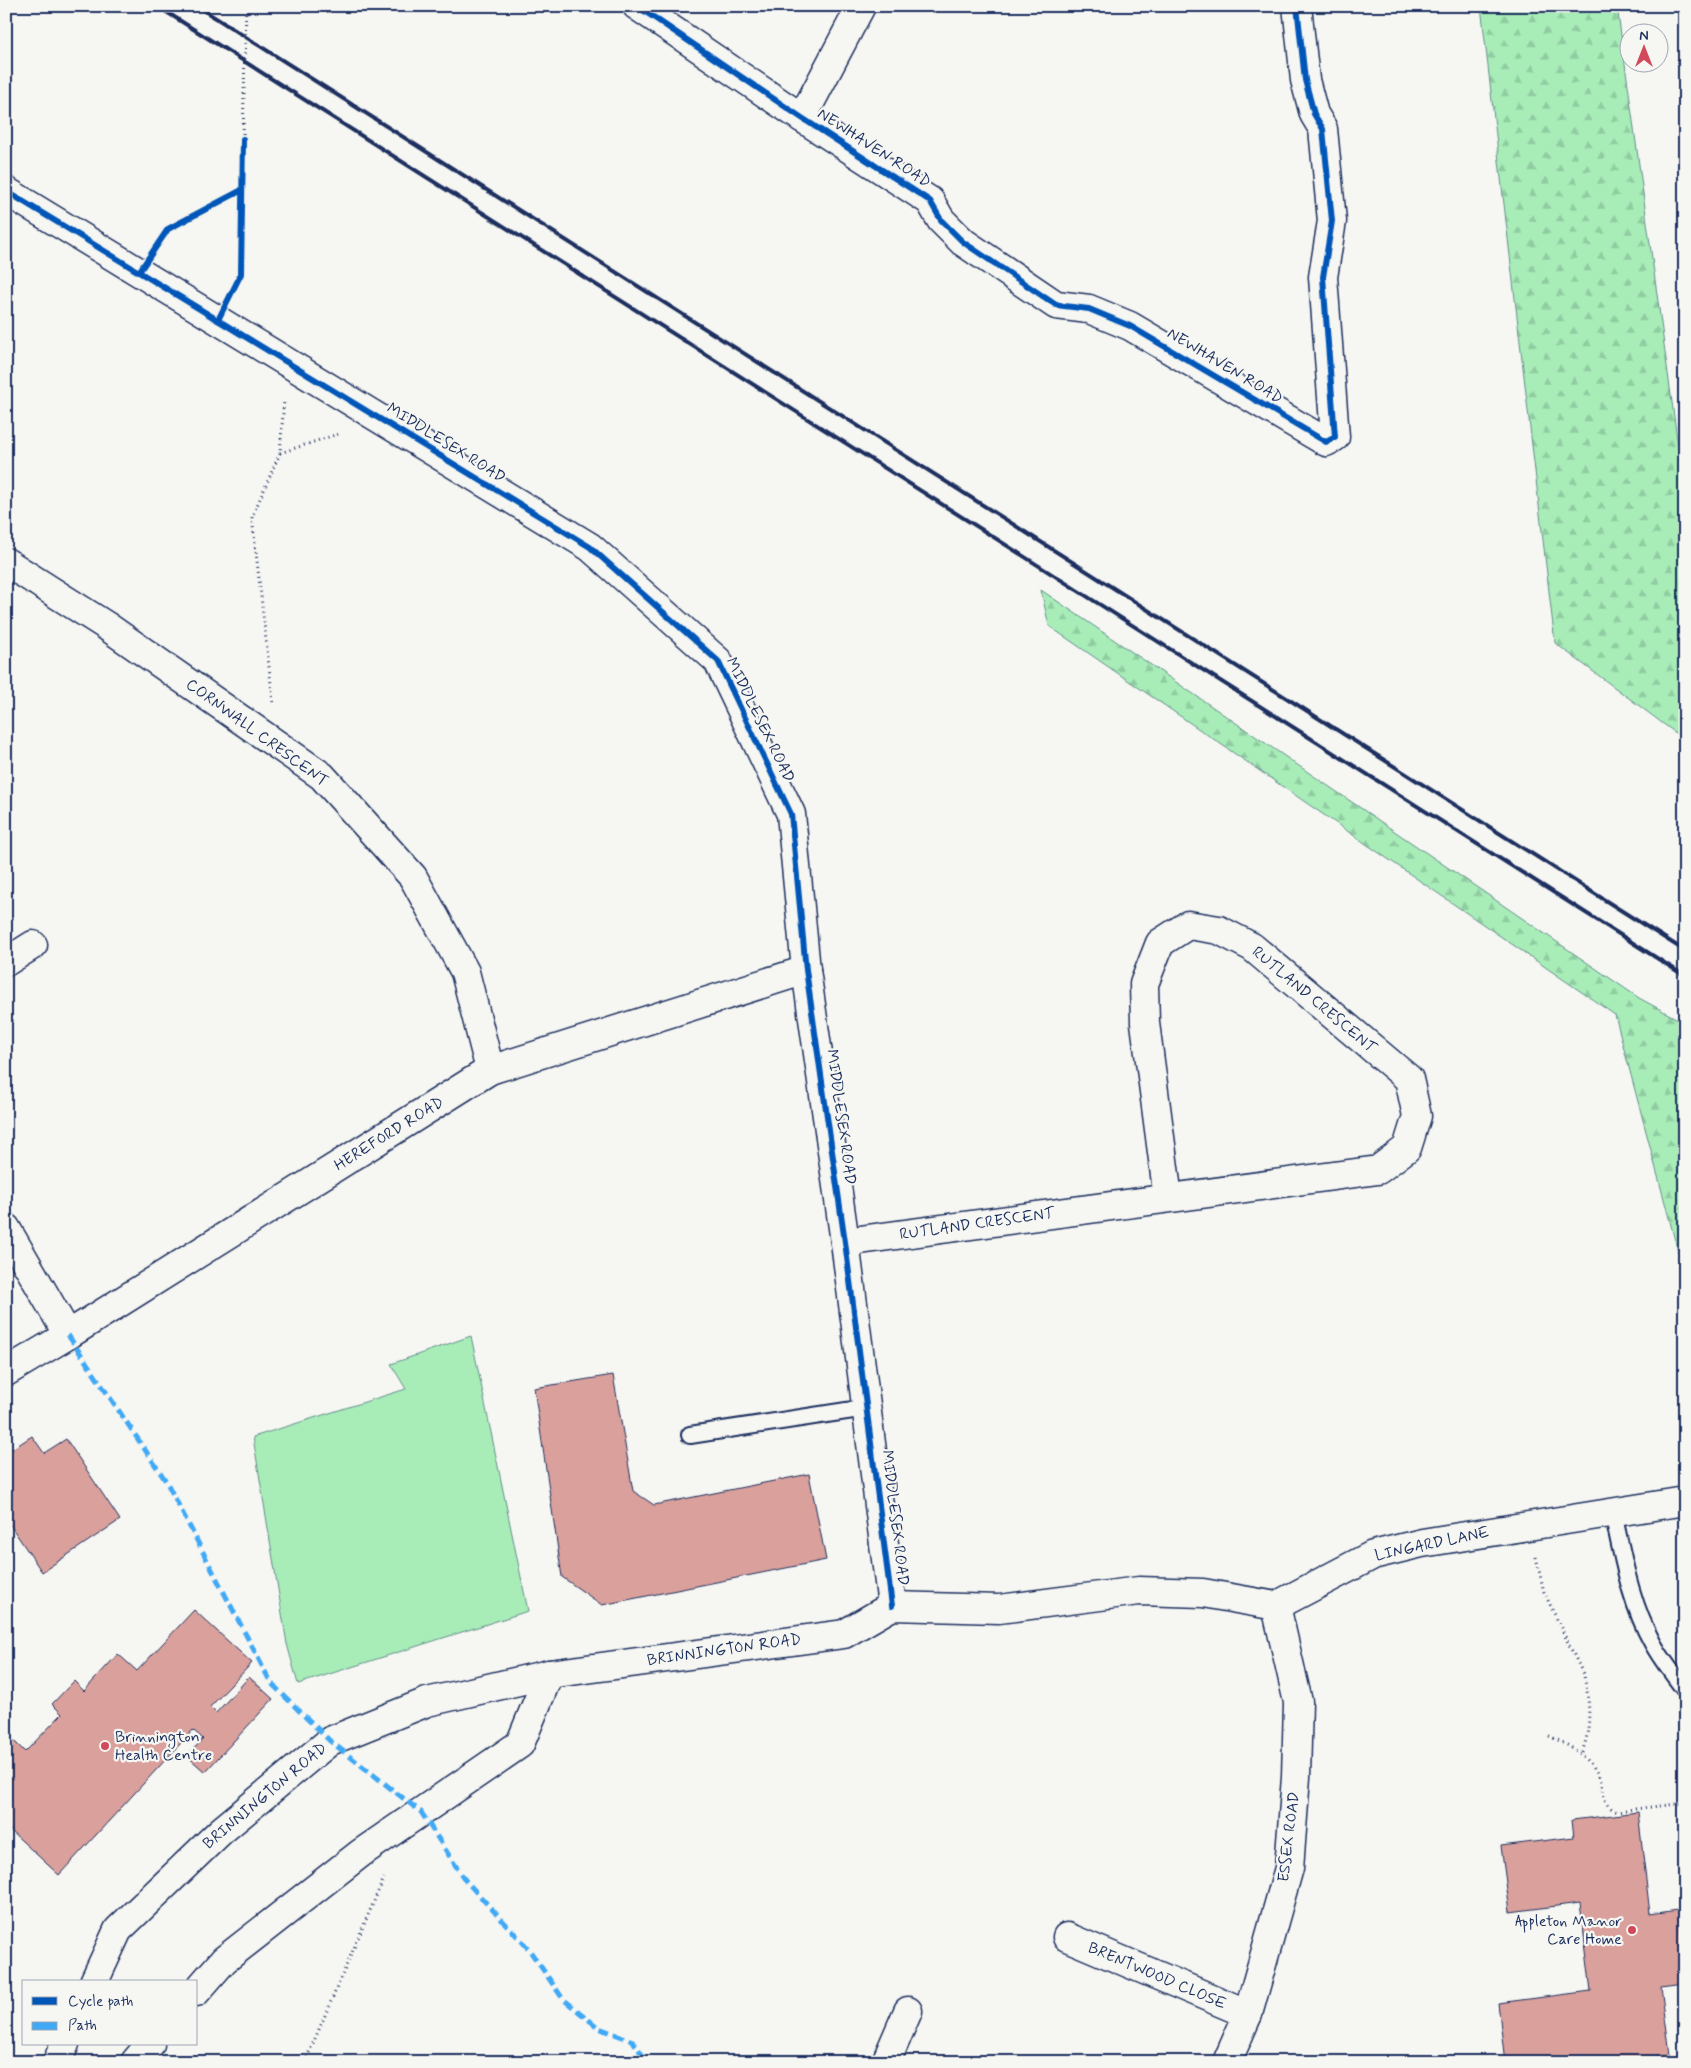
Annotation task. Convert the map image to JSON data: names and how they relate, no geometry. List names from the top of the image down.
{
  "streets": {
    "street": [
      "NEWHAVEN ROAD",
      "MIDDLESEX ROAD",
      "CORNWALL CRESCENT",
      "RUTLAND CRESCENT",
      "HEREFORD ROAD",
      "LINGARD LANE",
      "BRINNINGTON ROAD",
      "ESSEX ROAD",
      "BRENTWOOD CLOSE"
    ]
  },
  "crossings": [
    ["MIDDLESEX ROAD", "RUTLAND CRESCENT"],
    ["MIDDLESEX ROAD", "HEREFORD ROAD"],
    ["MIDDLESEX ROAD", "BRINNINGTON ROAD"],
    ["CORNWALL CRESCENT", "HEREFORD ROAD"],
    ["LINGARD LANE", "ESSEX ROAD"],
    ["ESSEX ROAD", "BRENTWOOD CLOSE"]
  ],
  "places": ["Brinnington Health Centre", "Appleton Manor Care Home"],
  "legend": ["Cycle path", "Path"],
  "north": "top"
}
